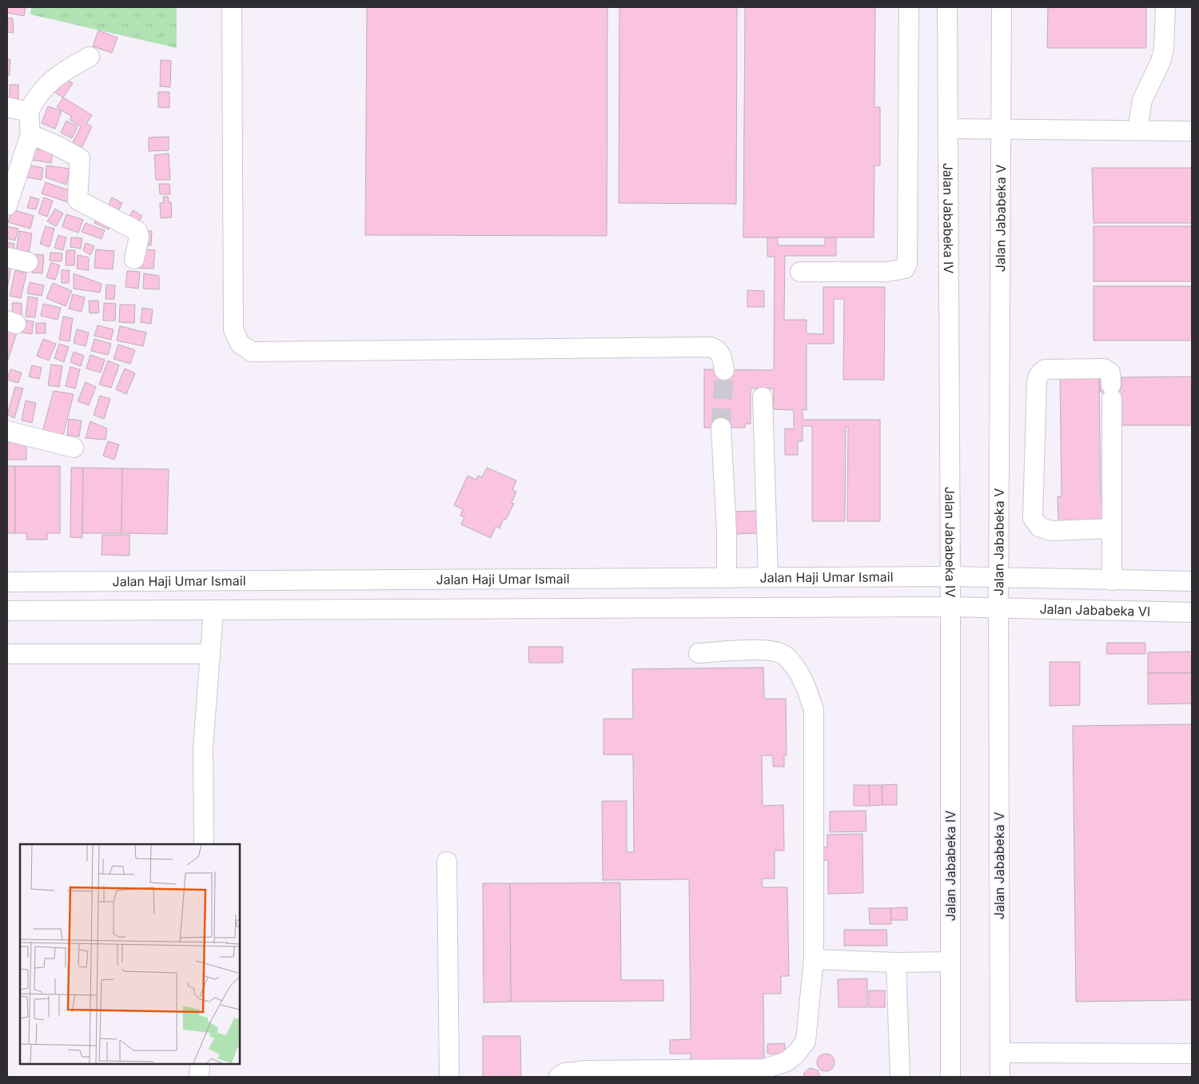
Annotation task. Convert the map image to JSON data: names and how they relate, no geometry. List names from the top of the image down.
{
  "streets": {
    "street": [
      "Jalan Jababeka IV",
      "Jalan Jababeka V",
      "Jalan Haji Umar Ismail",
      "Jalan Jababeka VI"
    ]
  },
  "crossings": [
    ["Jalan Jababeka IV", "Jalan Haji Umar Ismail"],
    ["Jalan Jababeka V", "Jalan Haji Umar Ismail"],
    ["Jalan Jababeka V", "Jalan Jababeka VI"]
  ]
}
